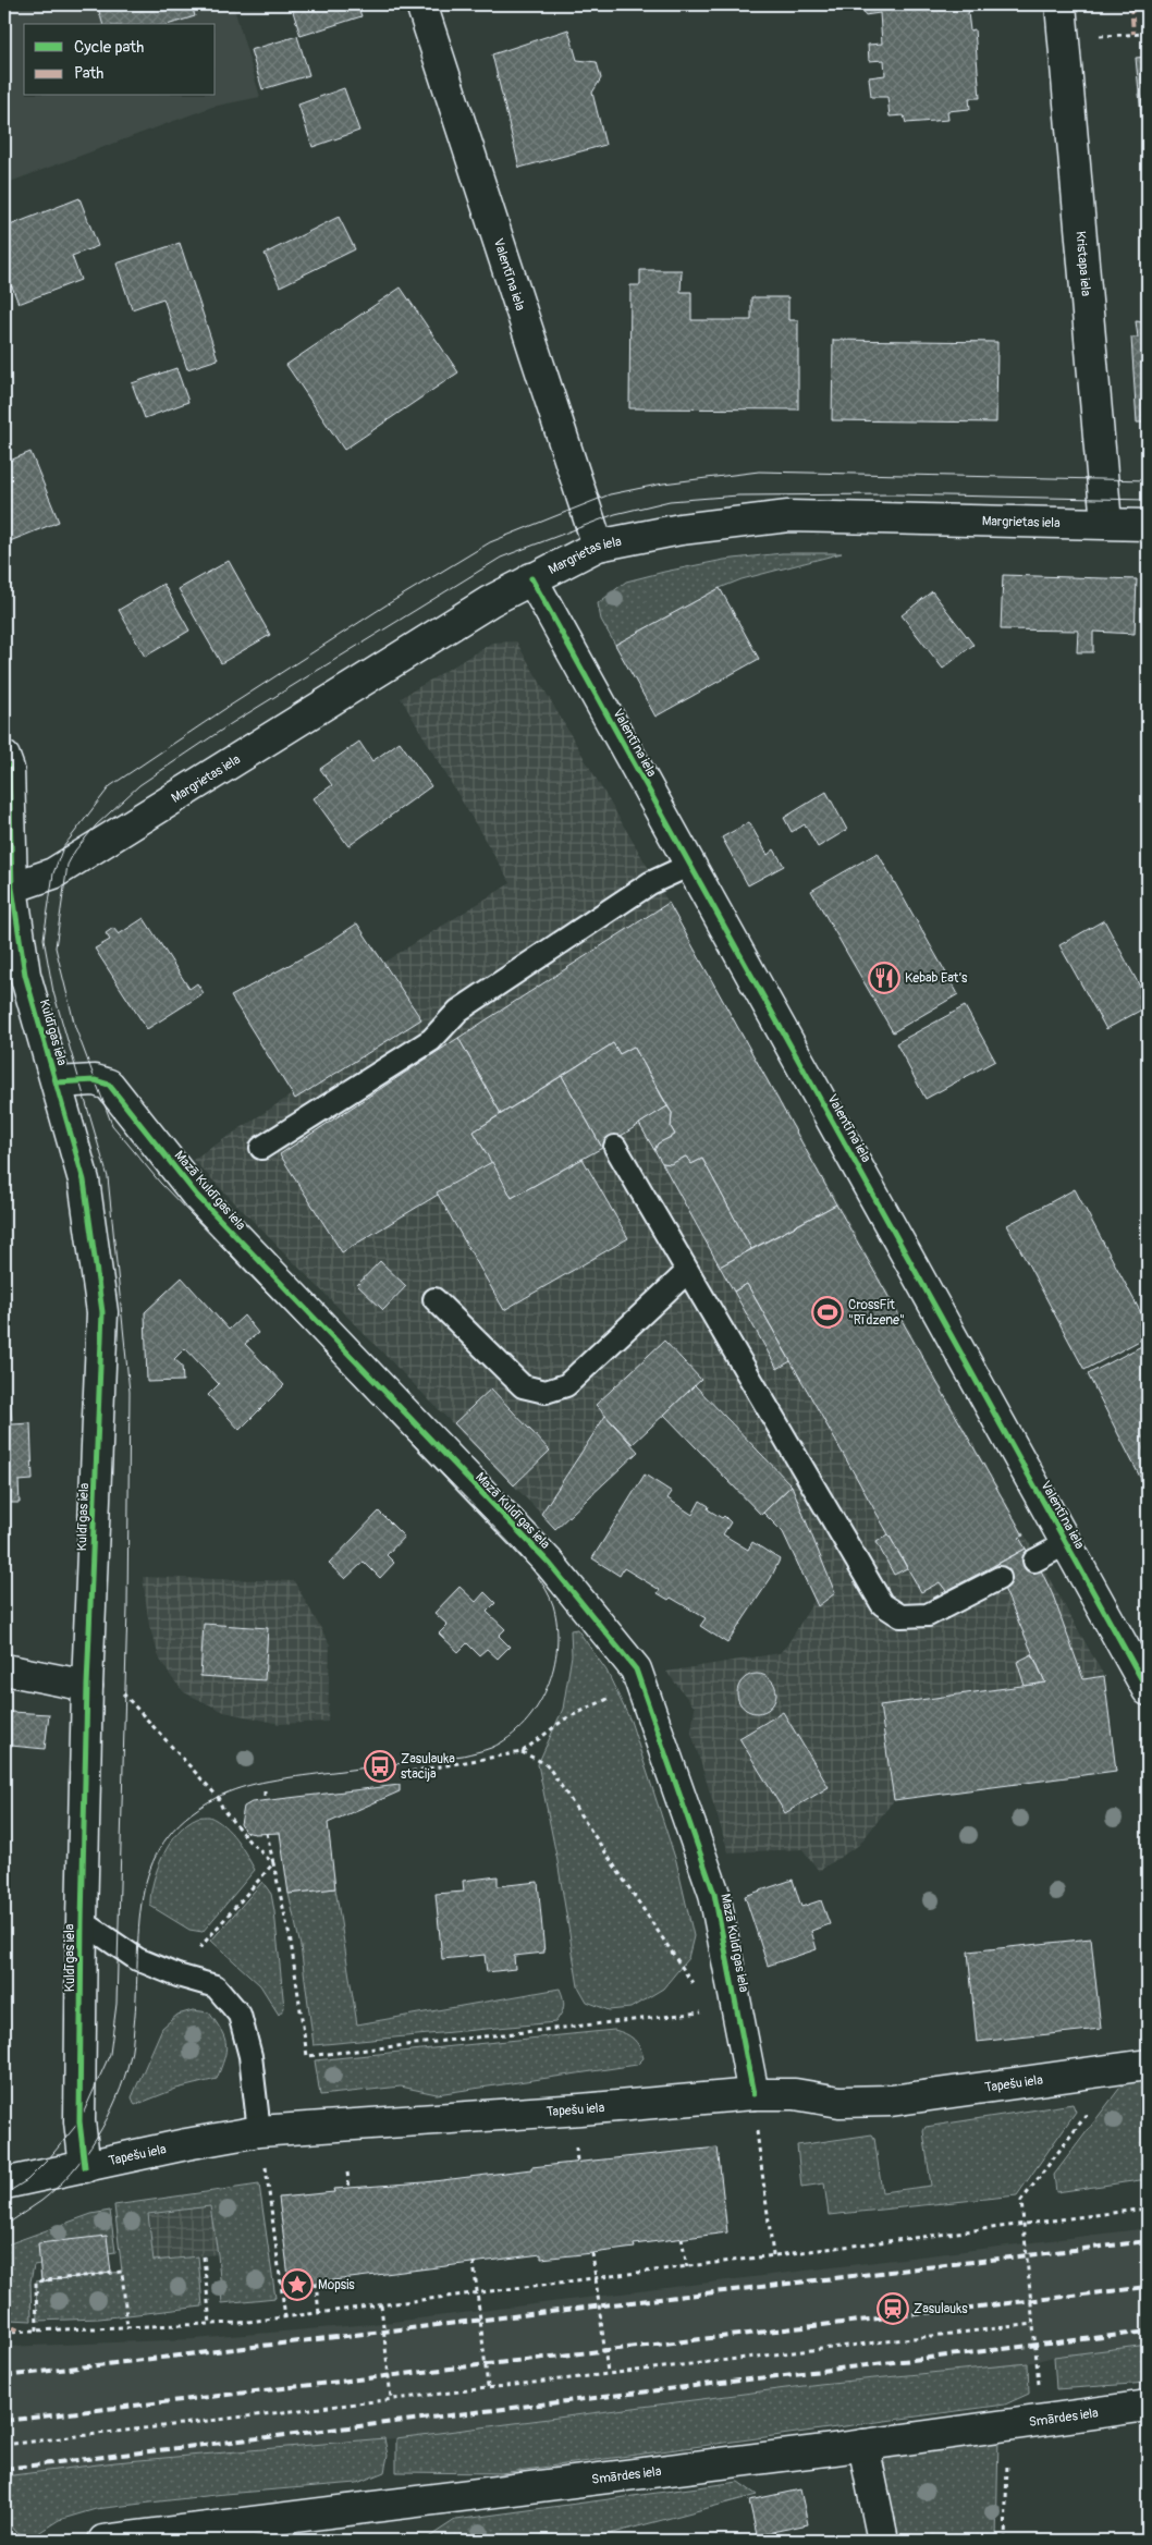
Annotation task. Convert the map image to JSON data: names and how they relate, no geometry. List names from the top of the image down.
{
  "streets": {
    "street": [
      "Kristapa iela",
      "Valentīna iela",
      "Margrietas iela",
      "Kuldīgas iela",
      "Mazā Kuldīgas iela",
      "Tapešu iela",
      "Smārdes iela"
    ]
  },
  "crossings": [
    ["Kristapa iela", "Margrietas iela"],
    ["Valentīna iela", "Margrietas iela"],
    ["Margrietas iela", "Kuldīgas iela"],
    ["Kuldīgas iela", "Mazā Kuldīgas iela"],
    ["Kuldīgas iela", "Tapešu iela"],
    ["Mazā Kuldīgas iela", "Tapešu iela"]
  ],
  "places": {
    "restaurant": ["Kebab Eat’s"],
    "sports": ["CrossFit \"Rīdzene\""],
    "bus stop": ["Zasulauka stacija"],
    "place": ["Mopsis"],
    "station": ["Zasulauks"]
  },
  "legend": ["Cycle path", "Path"]
}
